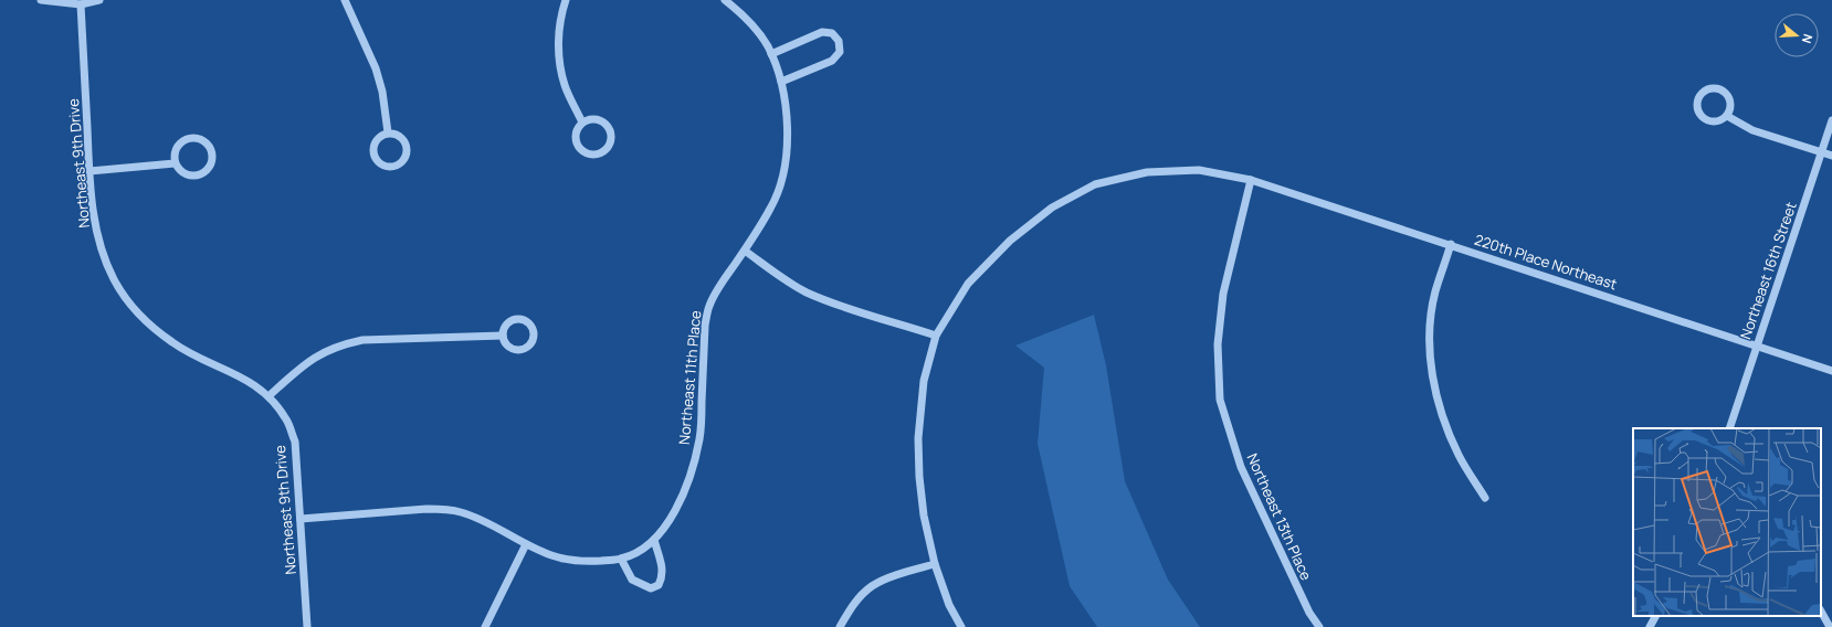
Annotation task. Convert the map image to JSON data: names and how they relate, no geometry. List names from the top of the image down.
{
  "streets": {
    "street": [
      "Northeast 9th Drive",
      "220th Place Northeast",
      "Northeast 16th Street",
      "Northeast 11th Place",
      "Northeast 13th Place"
    ]
  },
  "crossings": [
    ["Northeast 9th Drive", "Northeast 11th Place"],
    ["220th Place Northeast", "Northeast 16th Street"],
    ["220th Place Northeast", "Northeast 13th Place"]
  ],
  "north": "right"
}
